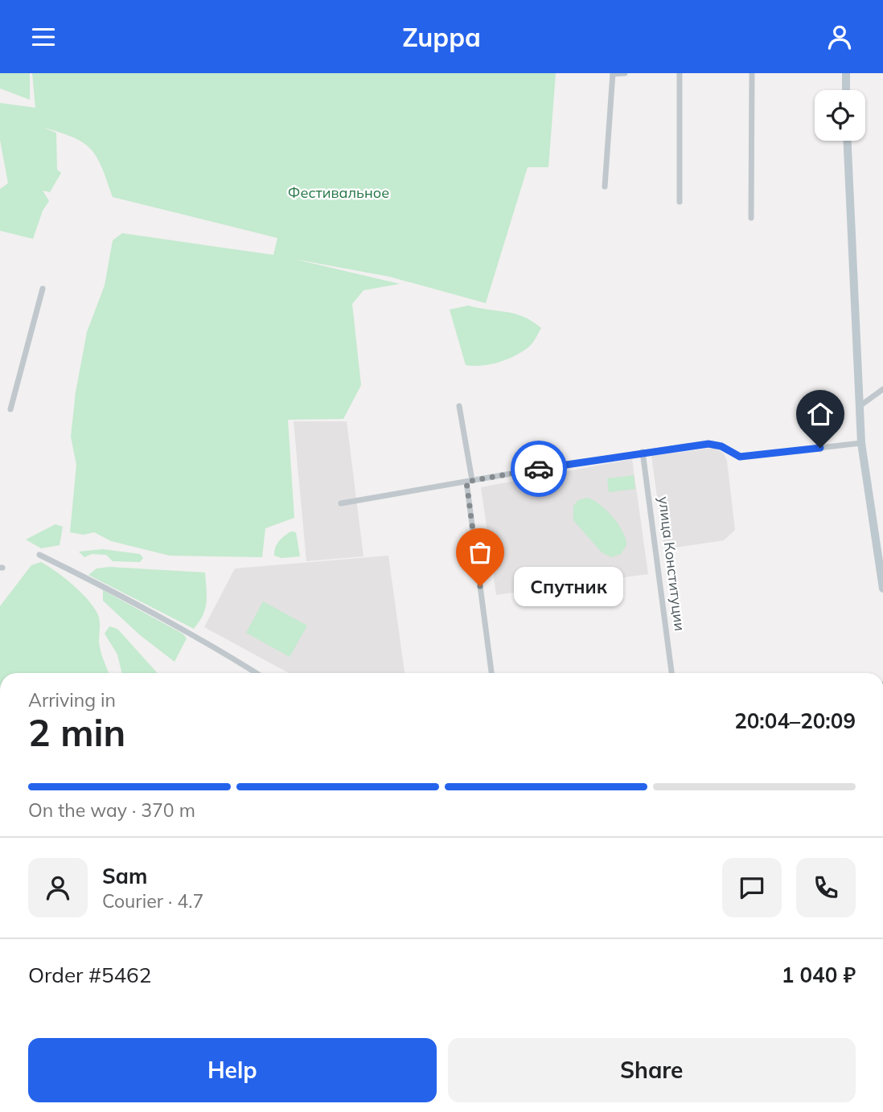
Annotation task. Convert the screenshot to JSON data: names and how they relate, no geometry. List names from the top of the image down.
{
  "streets": {
    "street": ["улица Конституции"]
  },
  "parks": ["Фестивальное"],
  "places": ["Спутник"],
  "page": {
    "header": "Zuppa",
    "bubble": "Спутник",
    "heading": ["2 min", "Arriving in", "20:04–20:09"],
    "panel": [
      "Sam",
      "Courier · 4.7",
      "Order #5462",
      "1 040 ₽"
    ],
    "bar": "On the way · 370 m",
    "buttons": ["Help", "Share"]
  }
}
